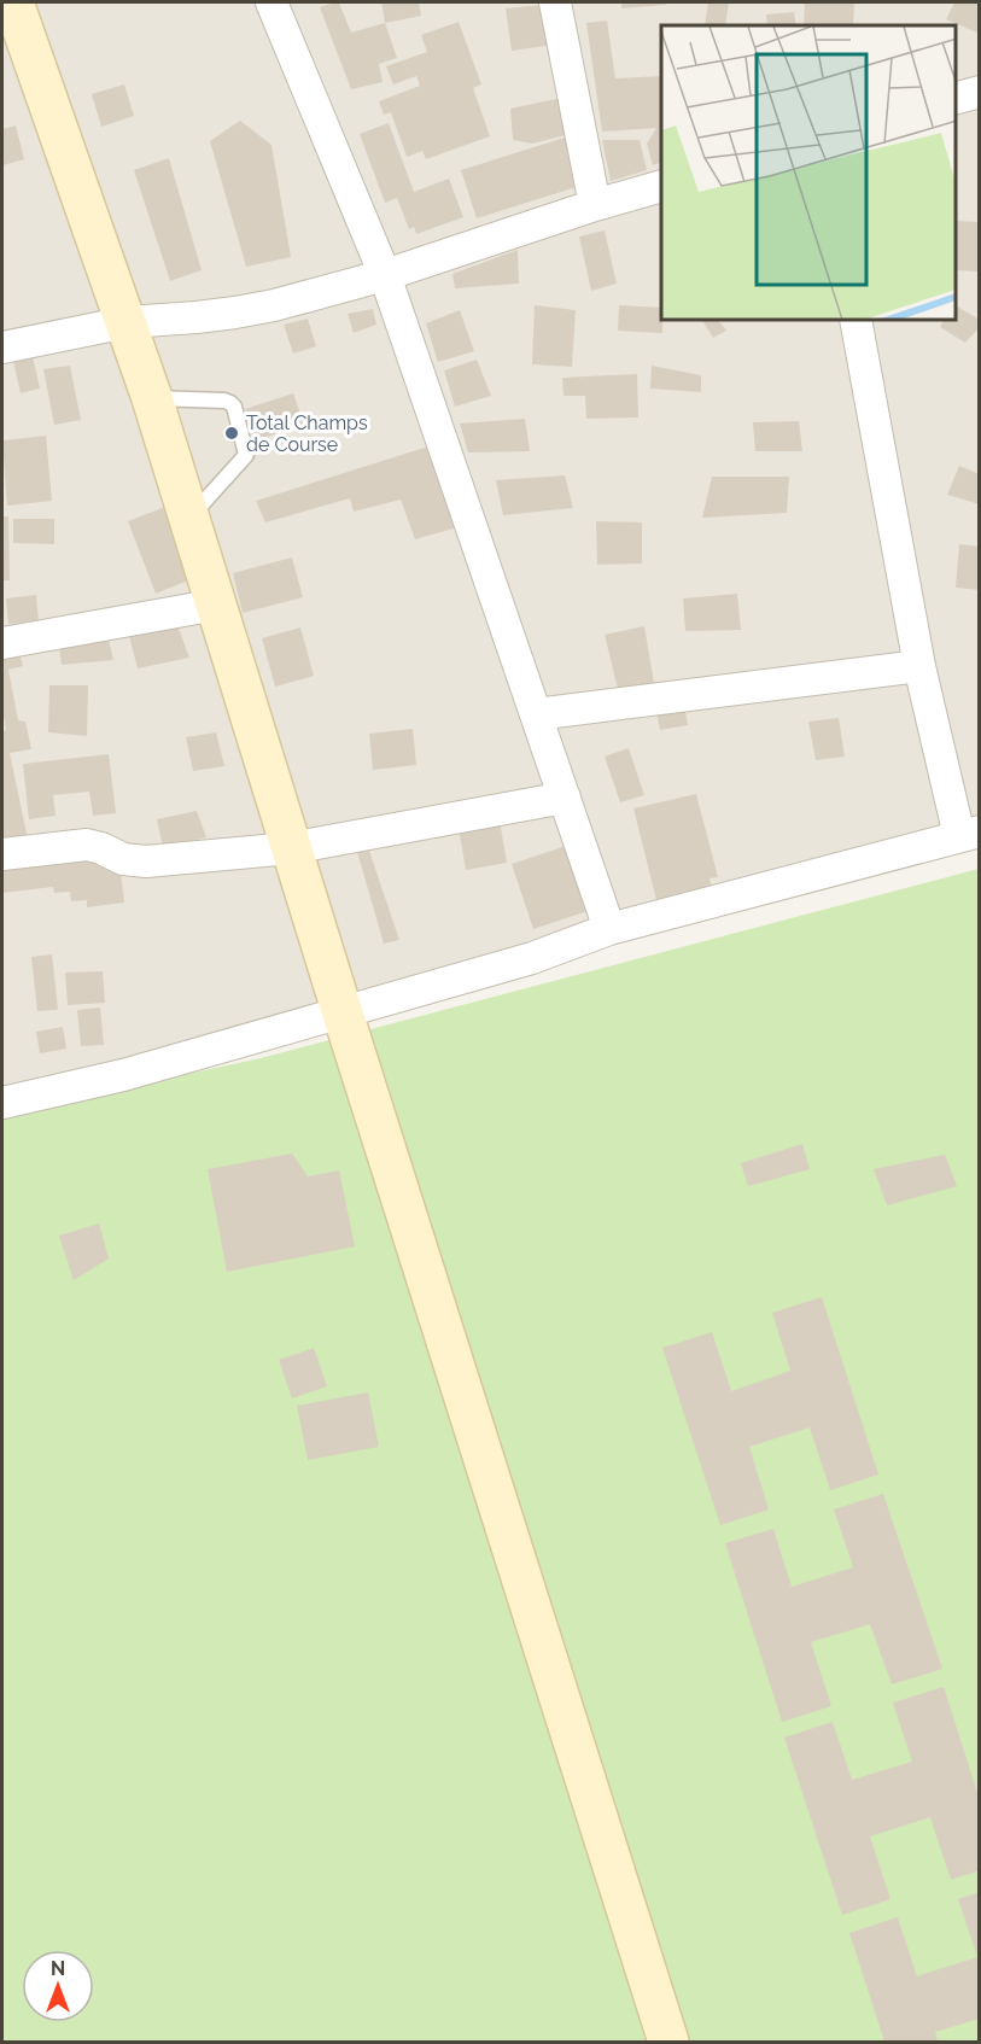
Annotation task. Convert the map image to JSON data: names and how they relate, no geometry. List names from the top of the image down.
{
  "places": ["Total Champs de Course"],
  "north": "top"
}
